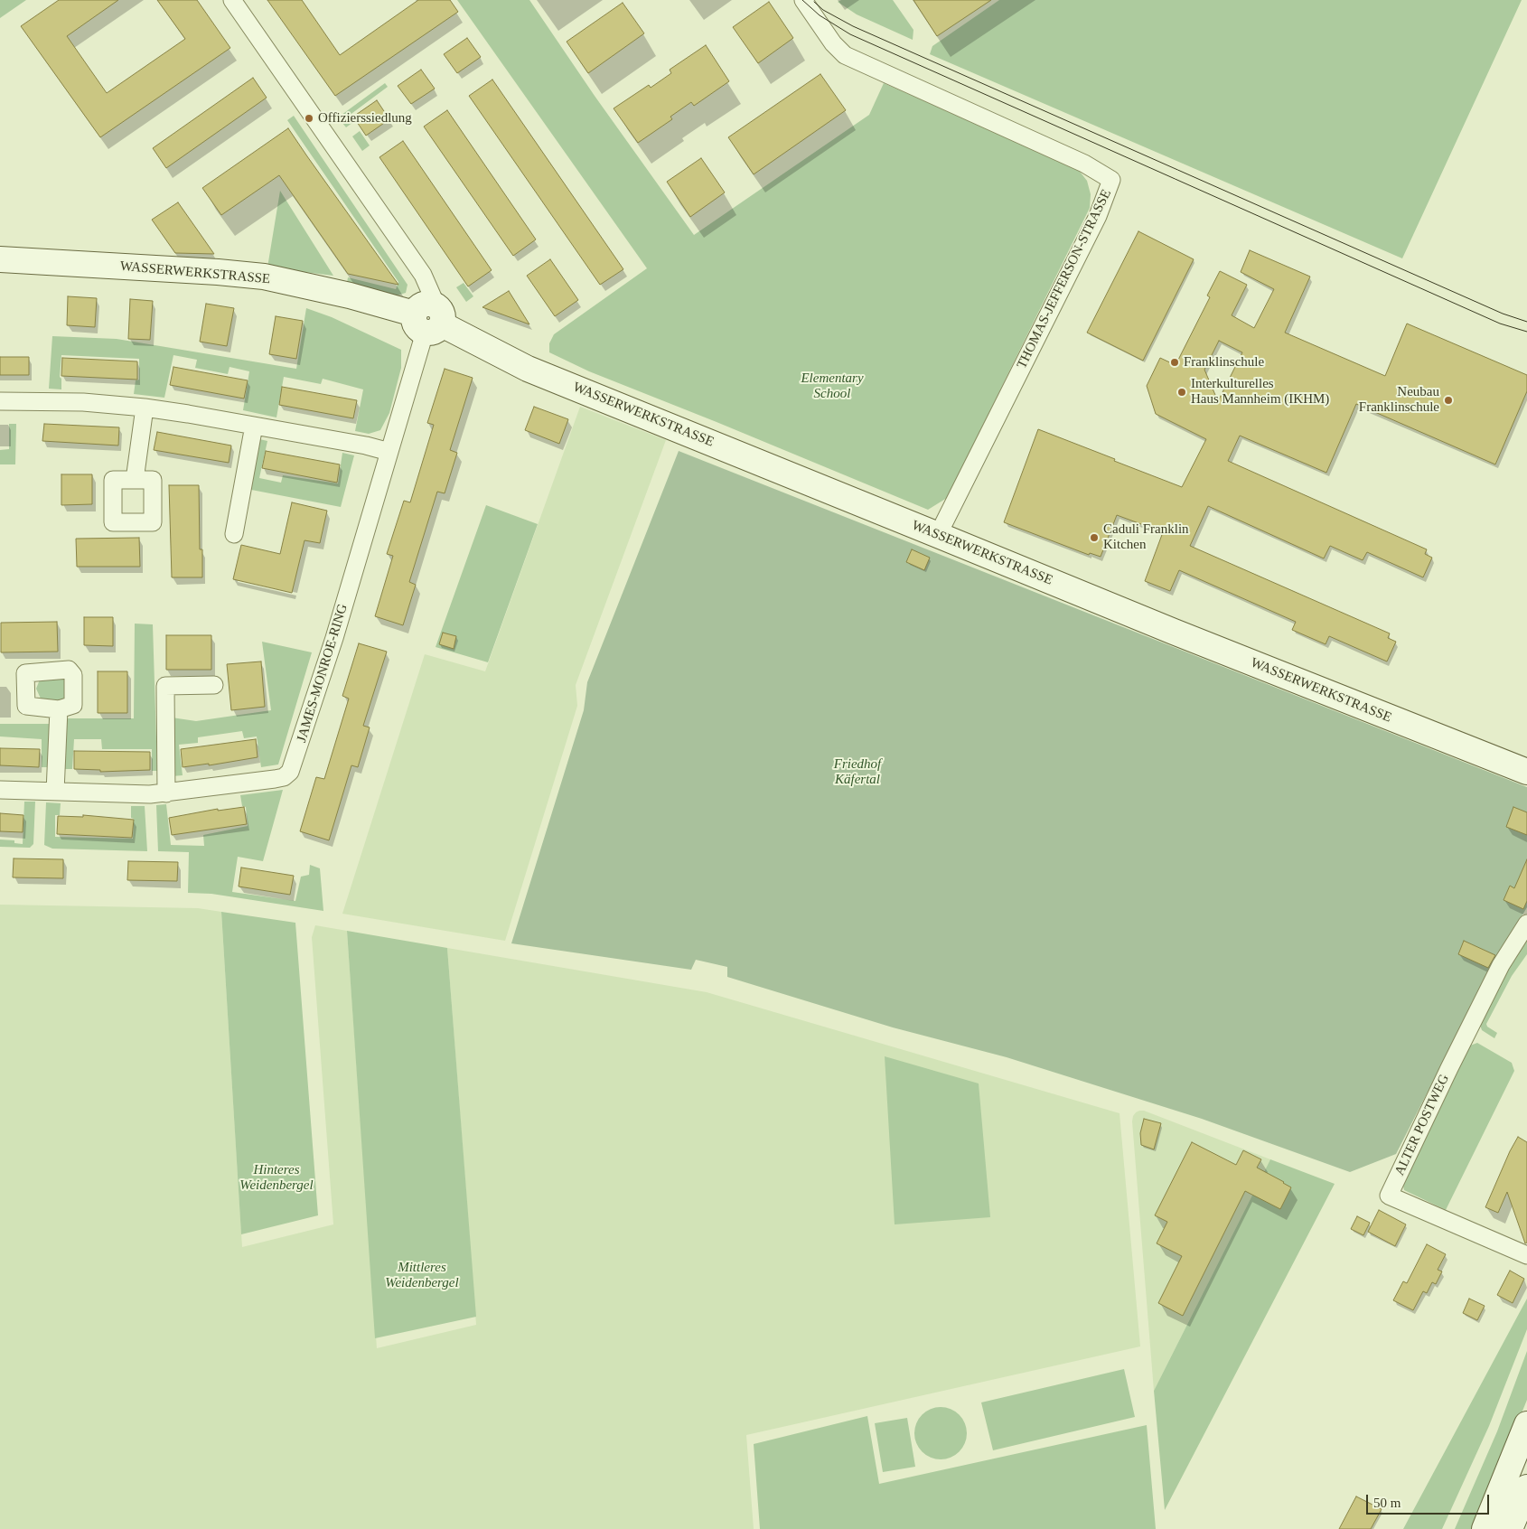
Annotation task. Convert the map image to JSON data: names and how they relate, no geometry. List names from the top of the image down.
{
  "streets": {
    "street": [
      "WASSERWERKSTRASSE",
      "THOMAS-JEFFERSON-STRASSE",
      "JAMES-MONROE-RING",
      "ALTER POSTWEG"
    ]
  },
  "crossings": [
    ["WASSERWERKSTRASSE", "THOMAS-JEFFERSON-STRASSE"],
    ["WASSERWERKSTRASSE", "JAMES-MONROE-RING"]
  ],
  "parks": [
    "Elementary School",
    "Friedhof Käfertal",
    "Hinteres Weidenbergel",
    "Mittleres Weidenbergel"
  ],
  "places": [
    "Offizierssiedlung",
    "Franklinschule",
    "Interkulturelles Haus Mannheim (IKHM)",
    "Neubau Franklinschule",
    "Caduli Franklin Kitchen"
  ],
  "scale_bar": "50 m"
}
